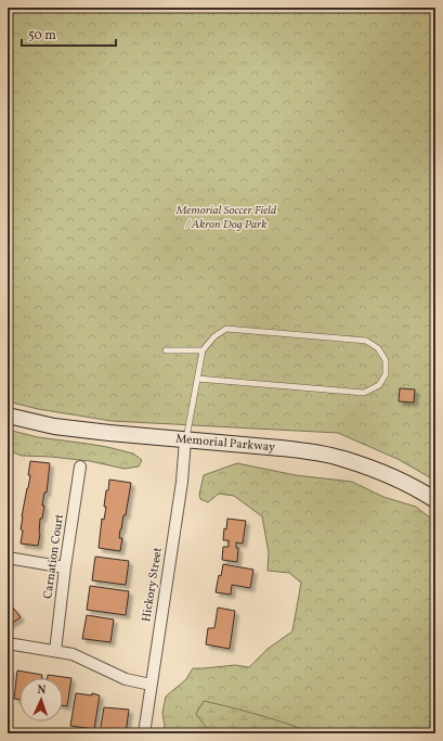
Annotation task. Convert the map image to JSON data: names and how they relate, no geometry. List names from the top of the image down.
{
  "streets": {
    "main road": ["Memorial Parkway"],
    "street": ["Carnation Court", "Hickory Street"]
  },
  "crossings": [
    ["Memorial Parkway", "Hickory Street"]
  ],
  "parks": ["Memorial Soccer Field / Akron Dog Park"],
  "scale_bar": "50 m",
  "north": "top"
}
